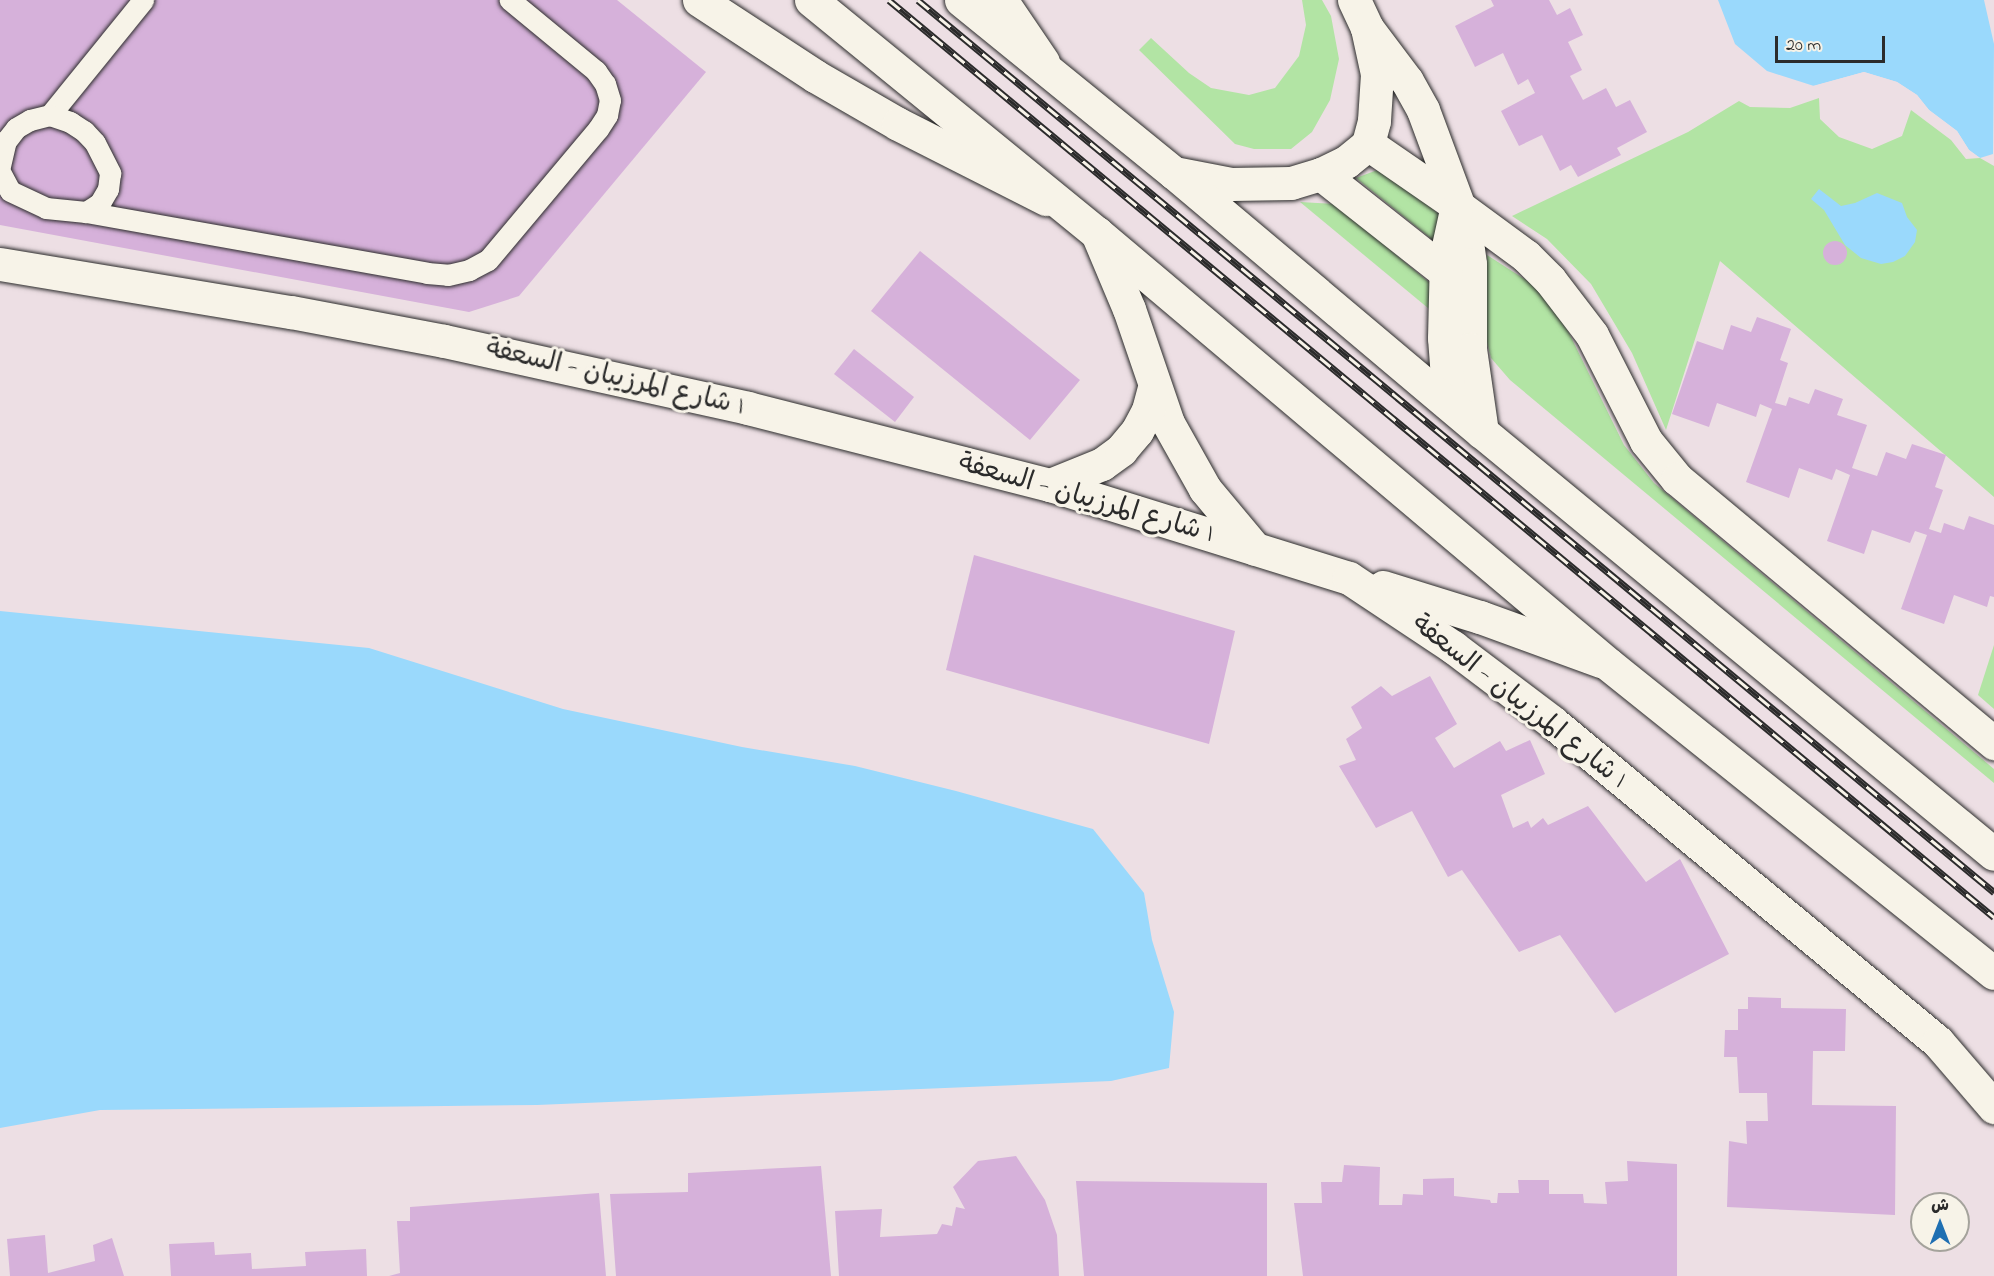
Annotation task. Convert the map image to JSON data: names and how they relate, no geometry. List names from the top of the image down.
{
  "streets": {
    "street": ["شارع المرزيبان - السعفة I"]
  },
  "scale_bar": "20 m",
  "north": "top"
}
